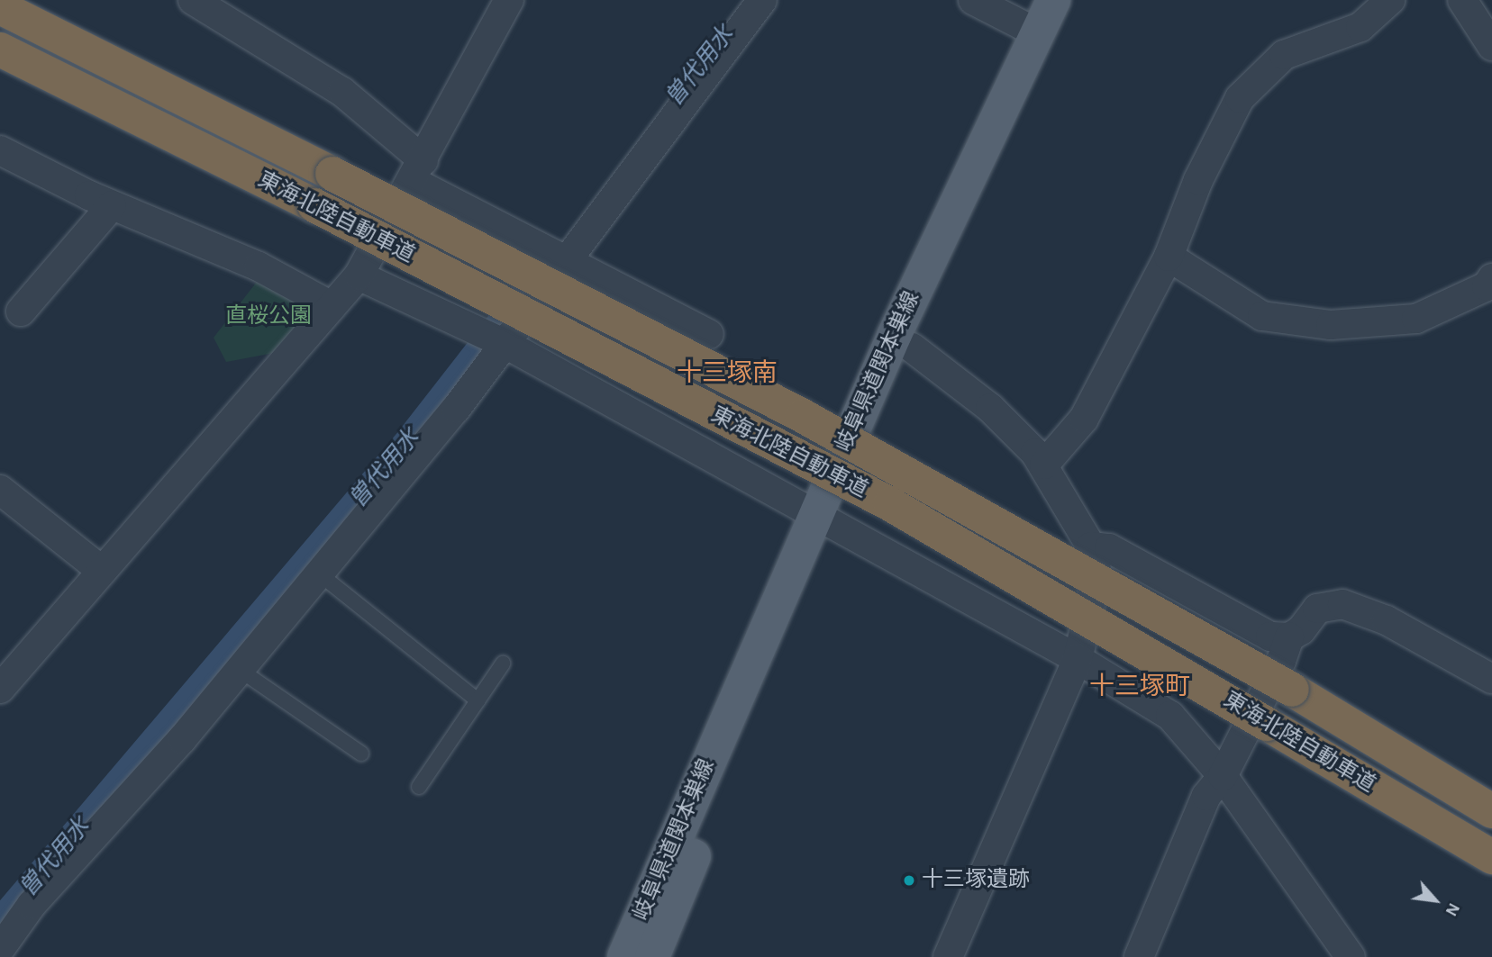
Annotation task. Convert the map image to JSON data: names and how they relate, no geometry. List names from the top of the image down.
{
  "streets": {
    "highway": ["東海北陸自動車道"],
    "main road": ["岐阜県道関本巣線"]
  },
  "districts": ["十三塚南", "十三塚町"],
  "water": ["曽代用水"],
  "parks": ["直桜公園"],
  "places": ["十三塚遺跡"],
  "north": "bottom right"
}
